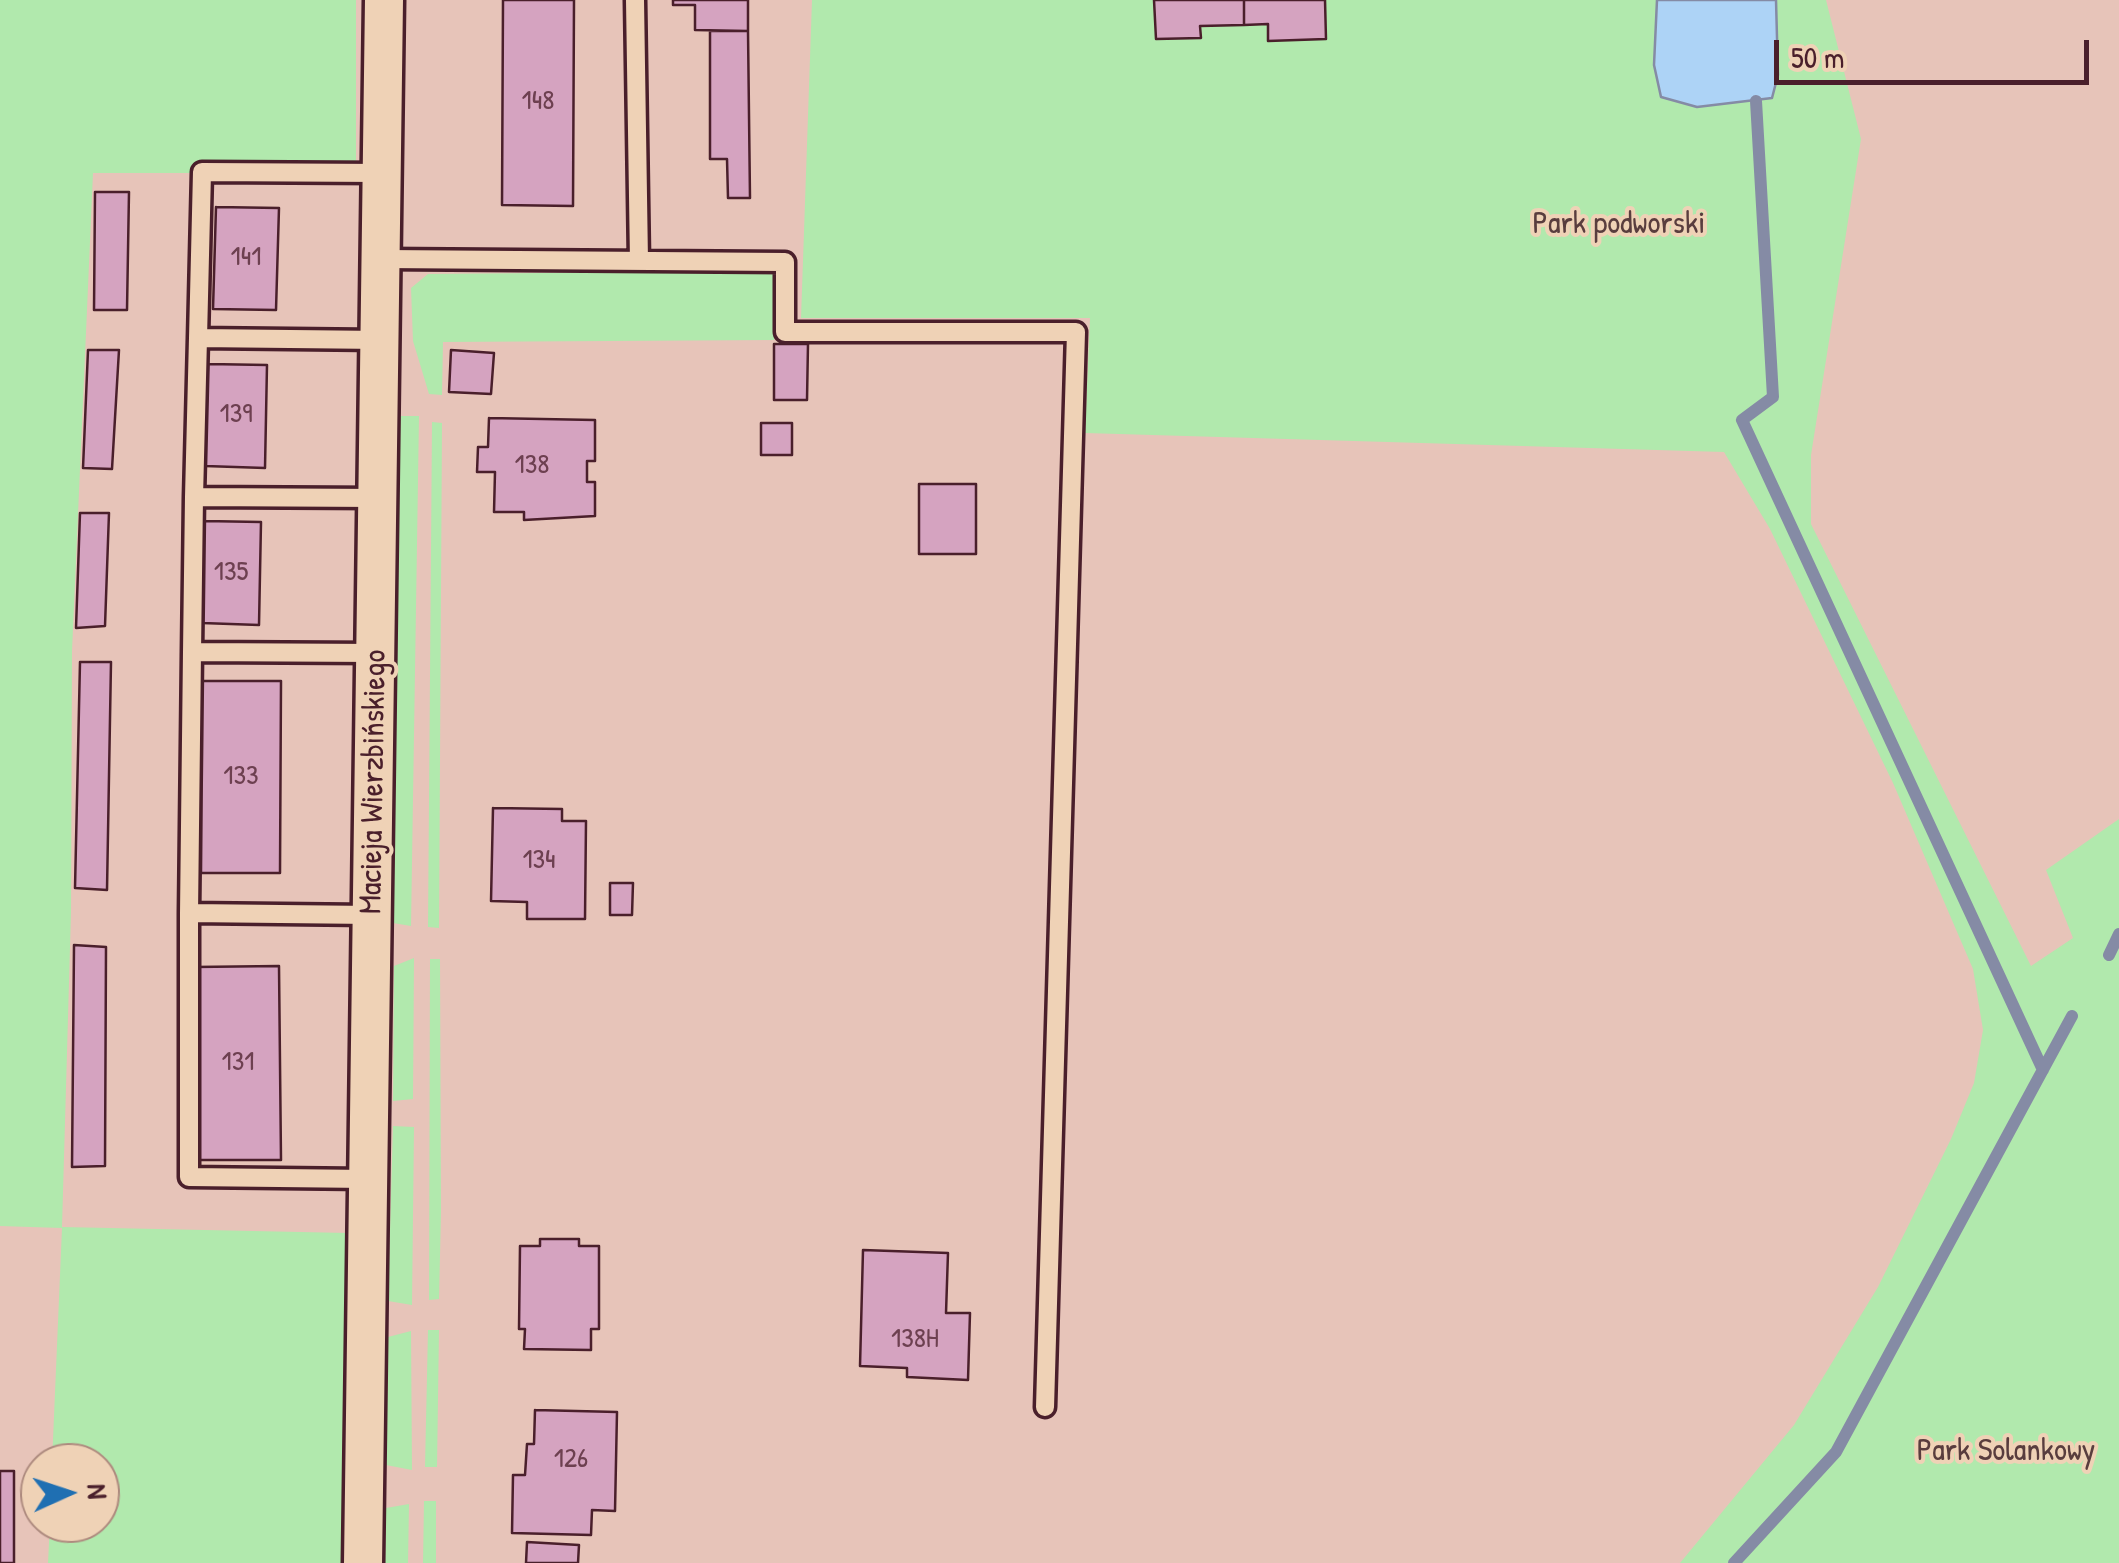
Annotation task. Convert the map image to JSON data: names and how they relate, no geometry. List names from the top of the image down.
{
  "streets": {
    "street": ["Macieja Wierzbińskiego"]
  },
  "parks": ["Park podworski", "Park Solankowy"],
  "house_numbers": [
    "148",
    "141",
    "139",
    "138",
    "135",
    "133",
    "134",
    "131",
    "138H",
    "126"
  ],
  "scale_bar": "50 m",
  "north": "right"
}
